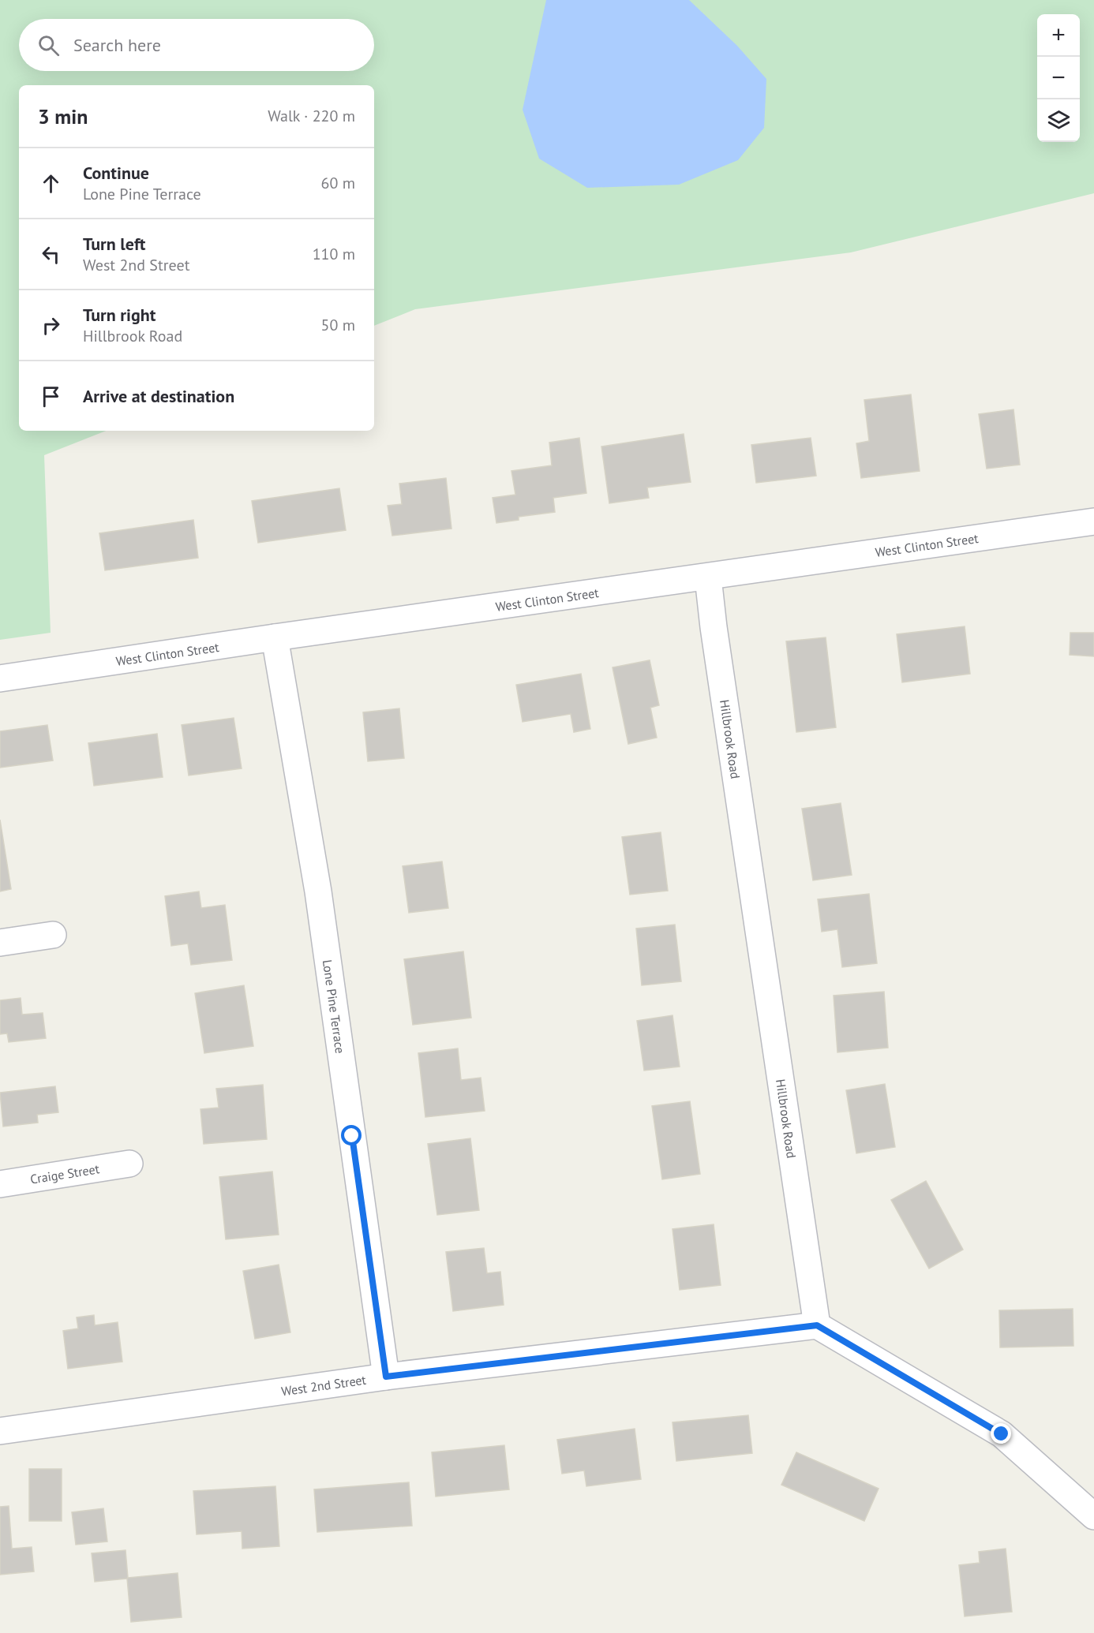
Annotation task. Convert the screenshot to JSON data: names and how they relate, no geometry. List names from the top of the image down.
{
  "streets": {
    "street": [
      "West Clinton Street",
      "Hillbrook Road",
      "Lone Pine Terrace",
      "Craige Street",
      "West 2nd Street"
    ]
  },
  "crossings": [
    ["West Clinton Street", "Hillbrook Road"],
    ["West Clinton Street", "Lone Pine Terrace"],
    ["Hillbrook Road", "West 2nd Street"],
    ["Lone Pine Terrace", "West 2nd Street"]
  ],
  "page": {
    "map_buttons": ["+", "−"],
    "search": "Search here",
    "heading": ["3 min", "Walk · 220 m"],
    "list": [
      ["Continue", "Lone Pine Terrace", "60 m"],
      ["Turn left", "West 2nd Street", "110 m"],
      ["Turn right", "Hillbrook Road", "50 m"],
      "Arrive at destination"
    ]
  }
}
